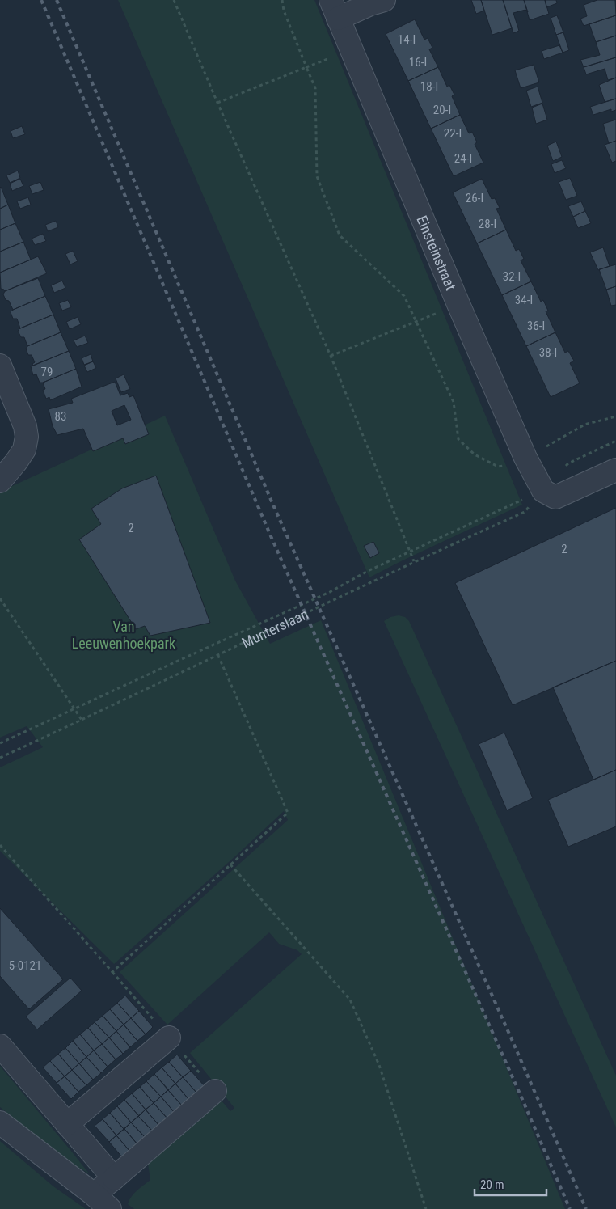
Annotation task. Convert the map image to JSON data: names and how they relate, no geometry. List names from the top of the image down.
{
  "streets": {
    "street": ["Einsteinstraat"],
    "path": ["Munterslaan"]
  },
  "crossings": [
    ["Einsteinstraat", "Munterslaan"]
  ],
  "parks": ["Van Leeuwenhoekpark"],
  "house_numbers": [
    "14-I",
    "16-I",
    "18-I",
    "20-I",
    "22-I",
    "24-I",
    "26-I",
    "28-I",
    "32-I",
    "34-I",
    "36-I",
    "38-I",
    "79",
    "83",
    "2",
    "2",
    "5-0121"
  ],
  "scale_bar": "20 m"
}
